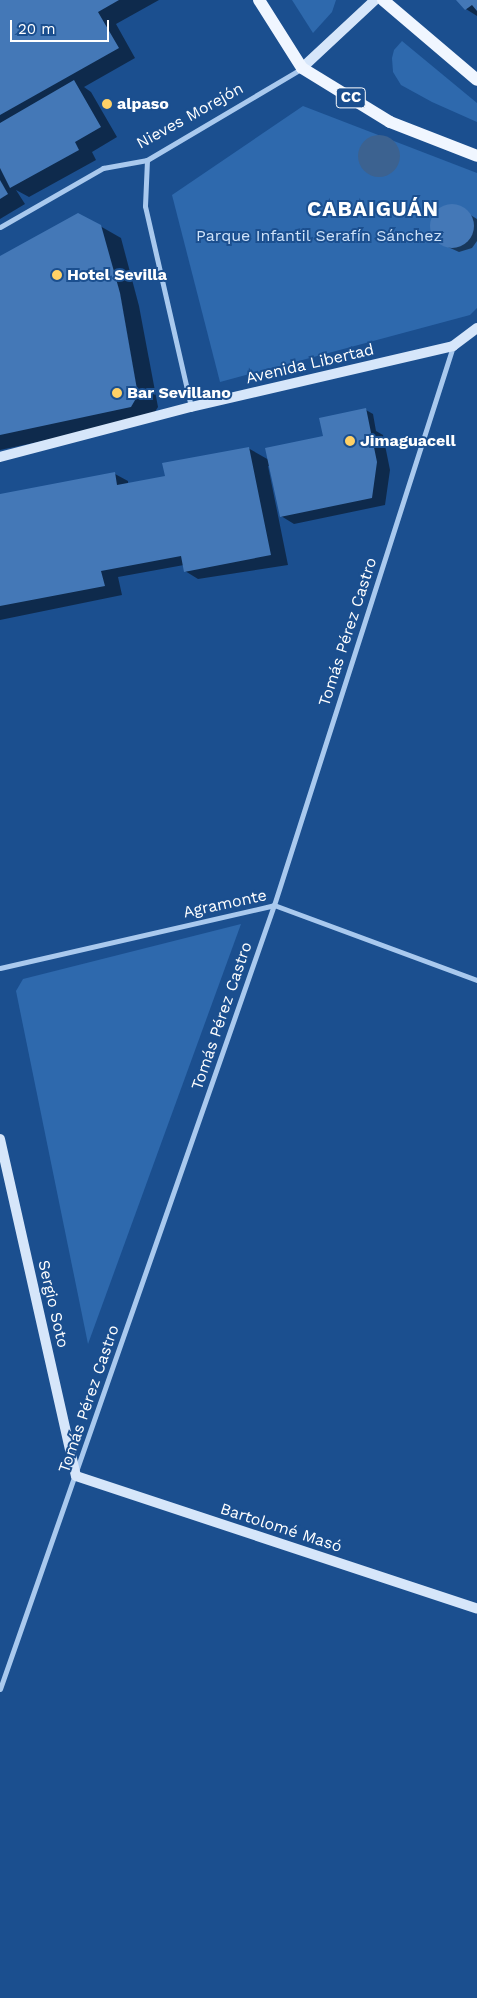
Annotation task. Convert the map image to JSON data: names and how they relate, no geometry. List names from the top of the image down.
{
  "streets": {
    "main road": ["CC"],
    "street": [
      "Nieves Morejón",
      "Avenida Libertad",
      "Tomás Pérez Castro",
      "Agramonte",
      "Sergio Soto",
      "Bartolomé Masó"
    ]
  },
  "crossings": [
    ["CC", "Nieves Morejón"],
    ["Avenida Libertad", "Tomás Pérez Castro"],
    ["Tomás Pérez Castro", "Agramonte"],
    ["Tomás Pérez Castro", "Sergio Soto"],
    ["Tomás Pérez Castro", "Bartolomé Masó"],
    ["Sergio Soto", "Bartolomé Masó"]
  ],
  "districts": ["CABAIGUÁN"],
  "parks": ["Parque Infantil Serafín Sánchez"],
  "places": [
    "alpaso",
    "Hotel Sevilla",
    "Bar Sevillano",
    "Jimaguacell"
  ],
  "scale_bar": "20 m"
}
